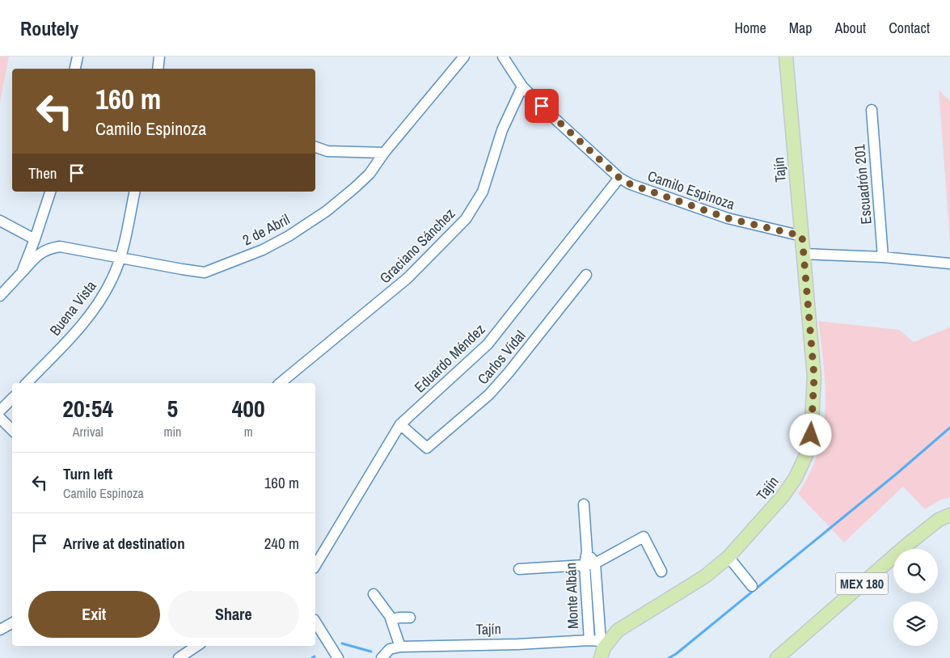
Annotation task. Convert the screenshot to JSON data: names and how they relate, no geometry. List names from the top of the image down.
{
  "streets": {
    "main road": ["Tajín", "MEX 180"],
    "street": [
      "Escuadrón 201",
      "Camilo Espinoza",
      "2 de Abril",
      "Graciano Sánchez",
      "Buena Vista",
      "Carlos Vidal",
      "Eduardo Méndez",
      "Monte Albán"
    ]
  },
  "crossings": [
    ["Tajín", "Camilo Espinoza"],
    ["Tajín", "Monte Albán"],
    ["Camilo Espinoza", "Graciano Sánchez"],
    ["Camilo Espinoza", "Eduardo Méndez"],
    ["2 de Abril", "Buena Vista"],
    ["Carlos Vidal", "Eduardo Méndez"]
  ],
  "page": {
    "header": "Routely",
    "nav": [
      "Home",
      "Map",
      "About",
      "Contact"
    ],
    "turn": ["160 m", "Camilo Espinoza"],
    "then": "Then",
    "eta": [
      "20:54",
      "Arrival",
      "5",
      "min",
      "400",
      "m"
    ],
    "list": [
      {
        "name": "Turn left",
        "note": "Camilo Espinoza",
        "value": "160 m"
      },
      {
        "name": "Arrive at destination",
        "value": "240 m"
      }
    ],
    "buttons": ["Exit", "Share"]
  }
}
